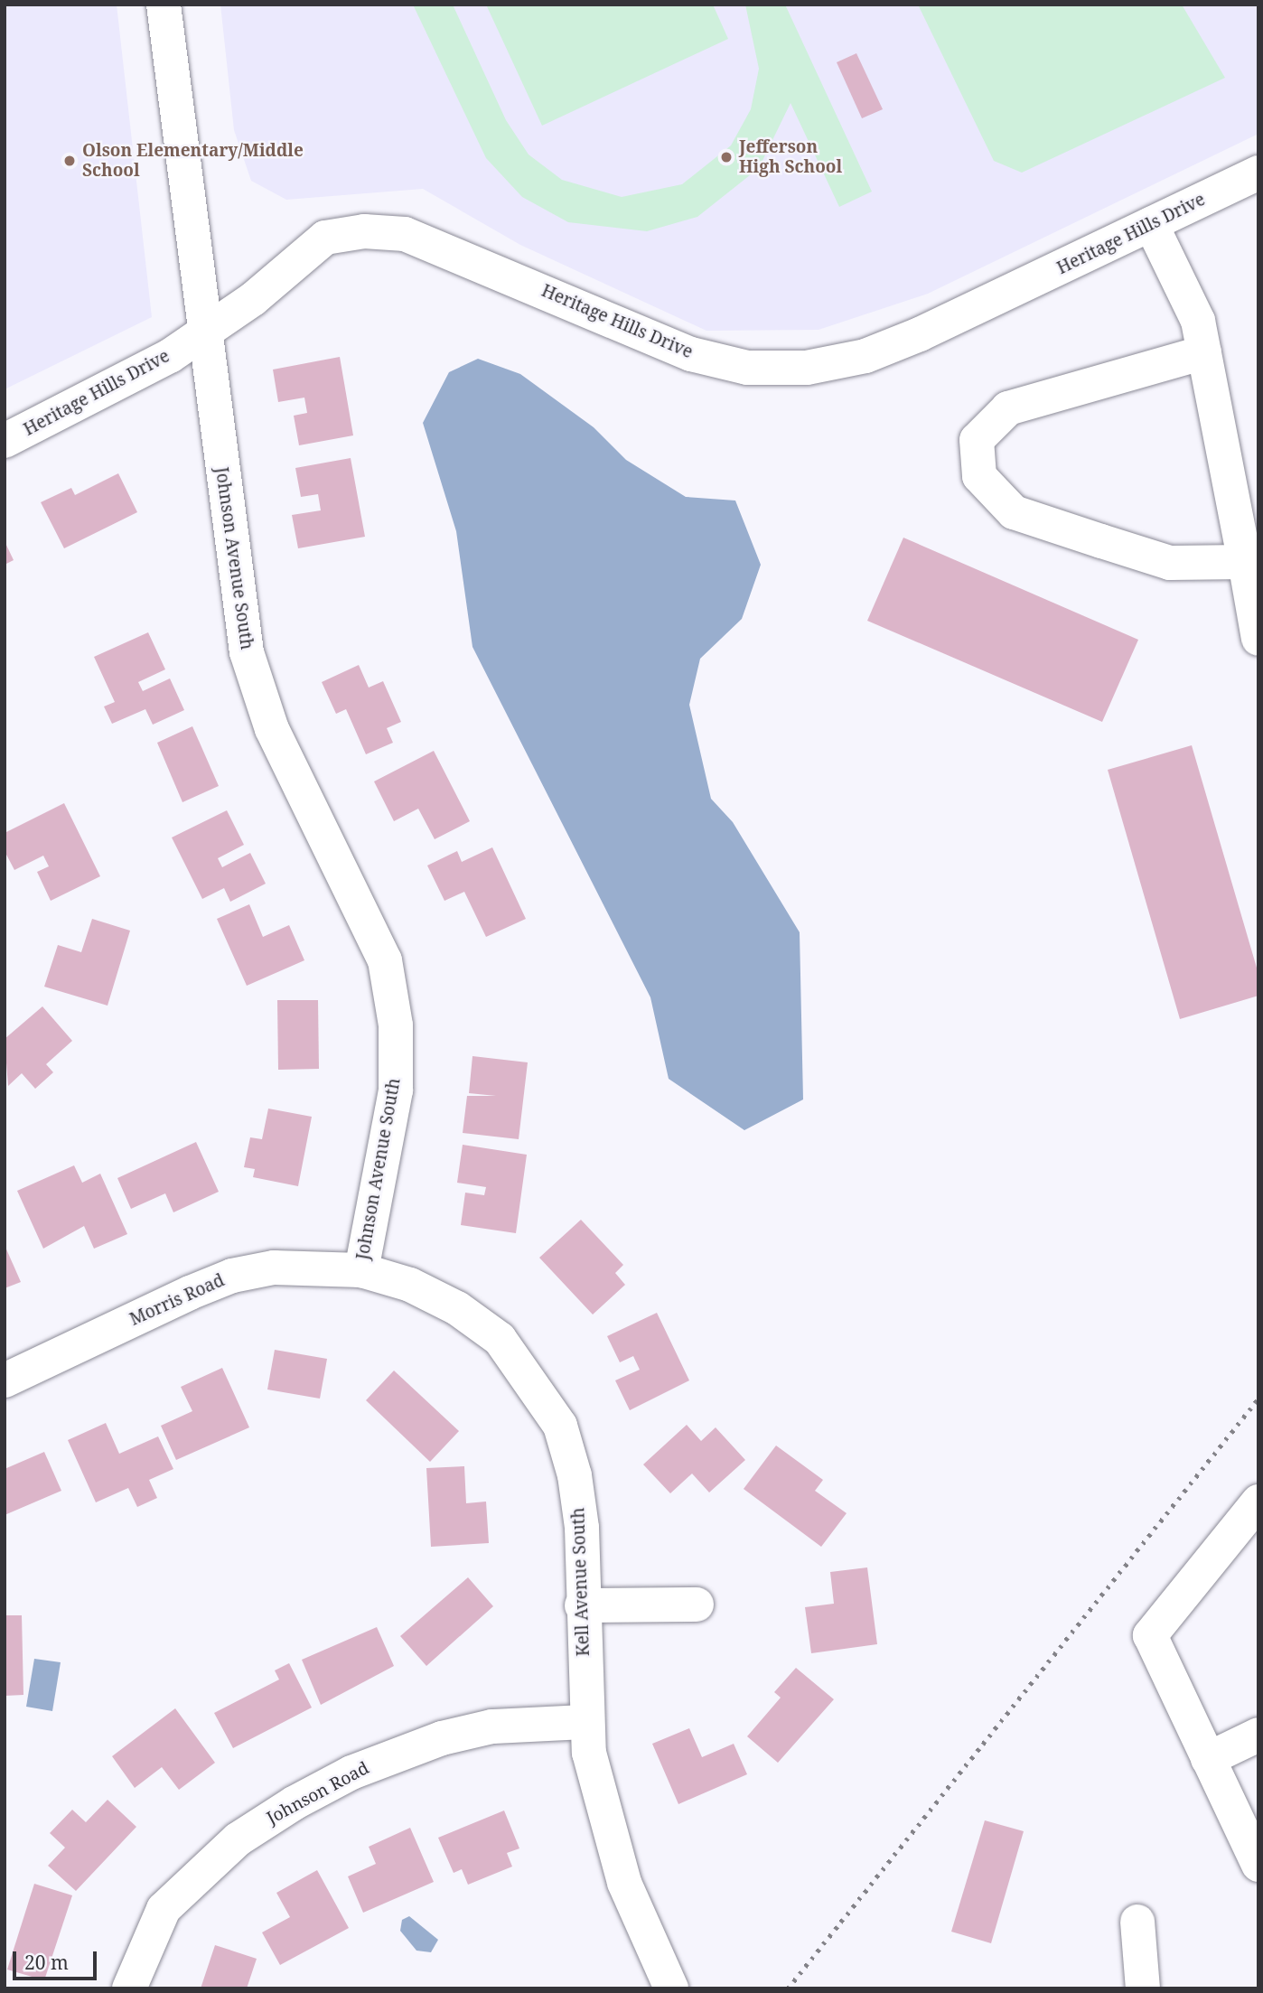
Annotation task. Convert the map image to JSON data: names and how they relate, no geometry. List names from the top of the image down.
{
  "streets": {
    "street": [
      "Heritage Hills Drive",
      "Johnson Avenue South",
      "Morris Road",
      "Kell Avenue South",
      "Johnson Road"
    ]
  },
  "crossings": [
    ["Heritage Hills Drive", "Johnson Avenue South"],
    ["Johnson Avenue South", "Morris Road"],
    ["Johnson Avenue South", "Kell Avenue South"],
    ["Morris Road", "Kell Avenue South"],
    ["Kell Avenue South", "Johnson Road"]
  ],
  "places": ["Jefferson High School", "Olson Elementary/Middle School"],
  "scale_bar": "20 m"
}
